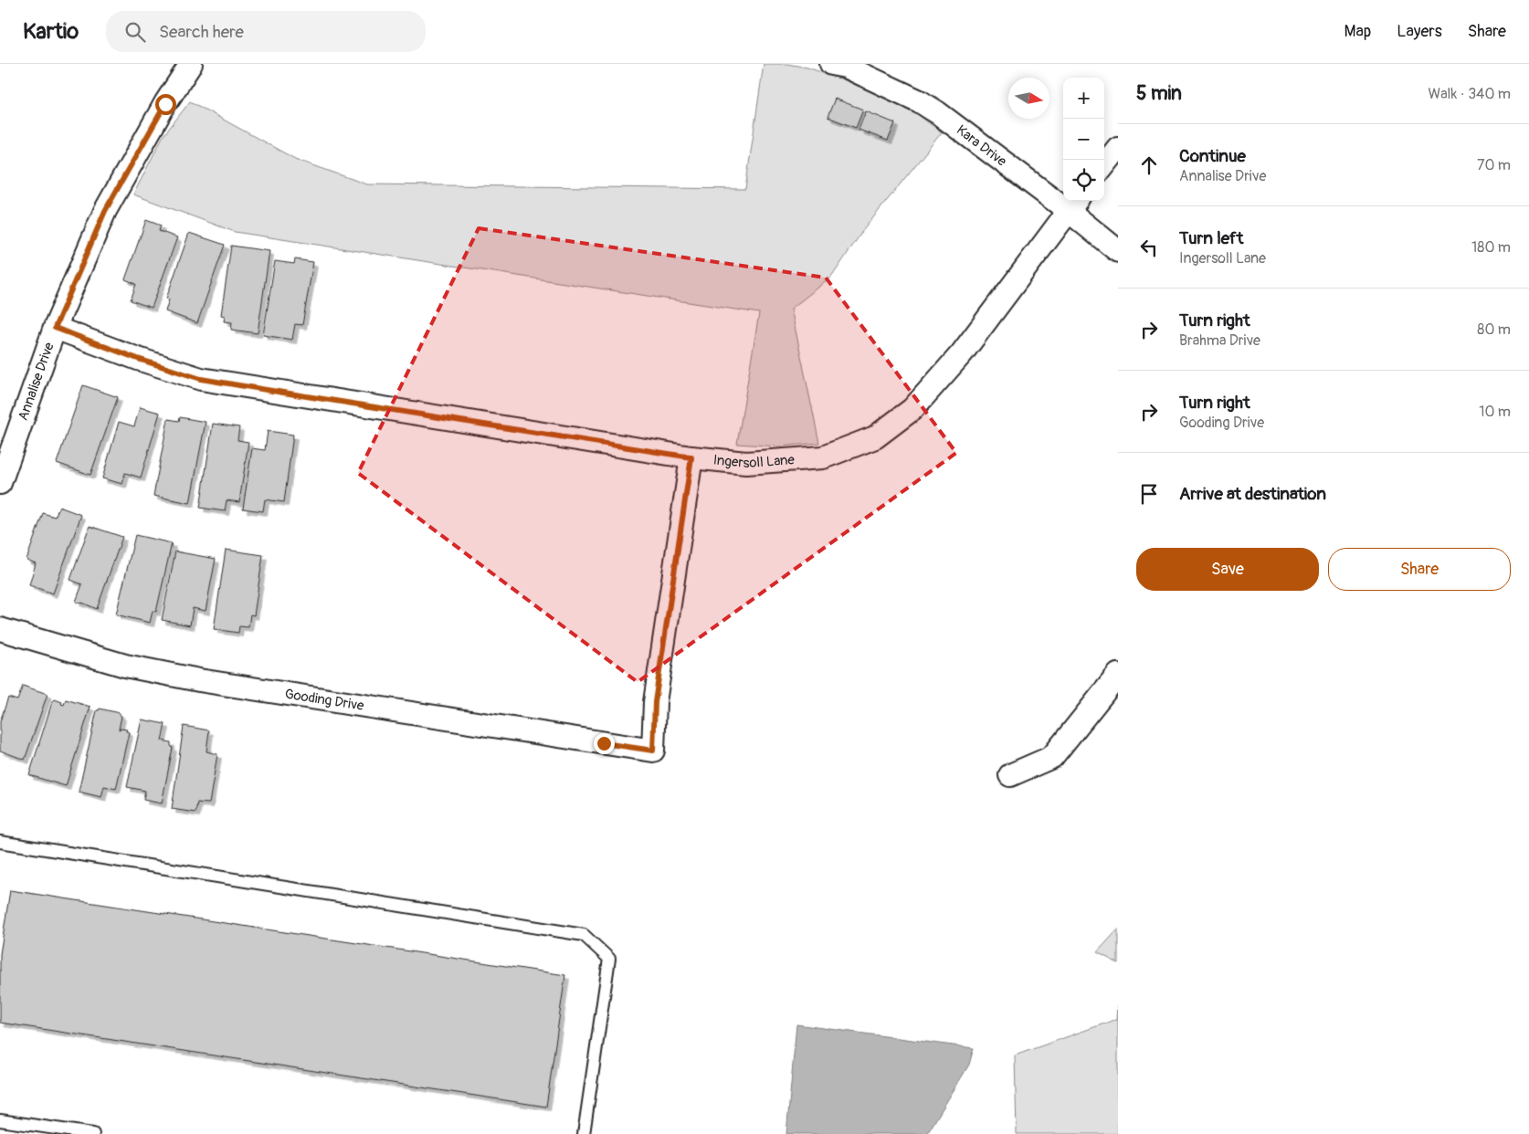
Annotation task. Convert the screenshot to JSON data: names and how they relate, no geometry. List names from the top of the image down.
{
  "streets": {
    "street": [
      "Kara Drive",
      "Annalise Drive",
      "Ingersoll Lane",
      "Gooding Drive"
    ]
  },
  "crossings": [
    ["Kara Drive", "Ingersoll Lane"],
    ["Annalise Drive", "Ingersoll Lane"],
    ["Ingersoll Lane", "Gooding Drive"]
  ],
  "north": "right",
  "page": {
    "header": "Kartio",
    "search": "Search here",
    "nav": ["Map", "Layers", "Share"],
    "heading": ["5 min", "Walk · 340 m"],
    "map_buttons": ["+", "−"],
    "list": [
      ["Continue", "Annalise Drive", "70 m"],
      ["Turn left", "Ingersoll Lane", "180 m"],
      ["Turn right", "Brahma Drive", "80 m"],
      ["Turn right", "Gooding Drive", "10 m"],
      "Arrive at destination"
    ],
    "buttons": ["Save", "Share"]
  }
}
